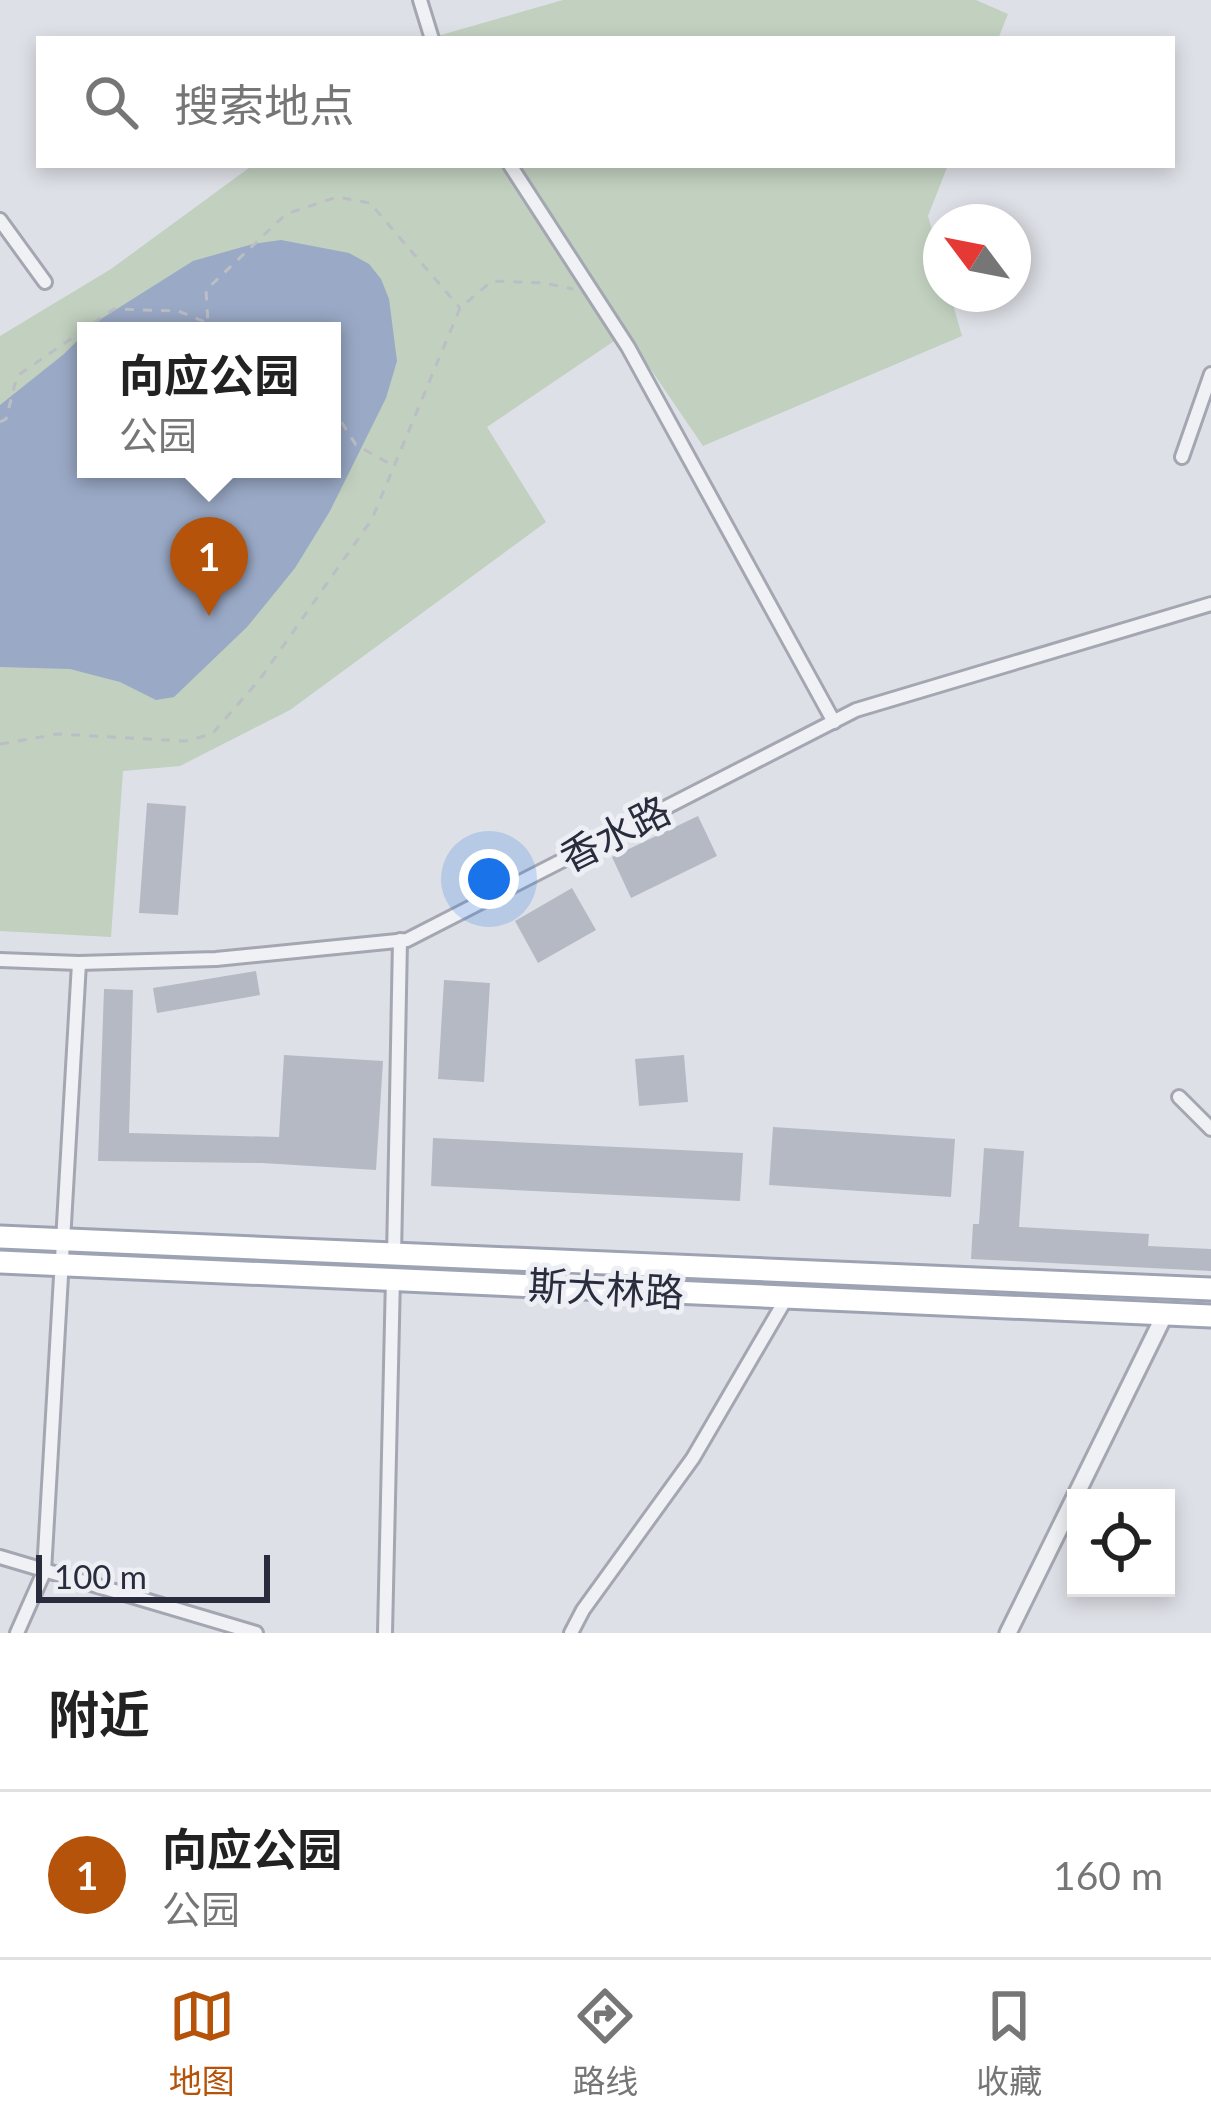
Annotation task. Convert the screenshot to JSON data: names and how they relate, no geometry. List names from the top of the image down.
{
  "streets": {
    "main road": ["斯大林路"],
    "street": ["香水路"]
  },
  "scale_bar": "100 m",
  "north": "top left",
  "page": {
    "search": "搜索地点",
    "popup": ["向应公园", "公园"],
    "pins": "1",
    "scale": "100 m",
    "heading": "附近",
    "list": [
      {
        "mark": "1",
        "name": "向应公园",
        "note": "公园",
        "value": "160 m"
      }
    ],
    "nav": ["地图", "路线", "收藏"]
  }
}
